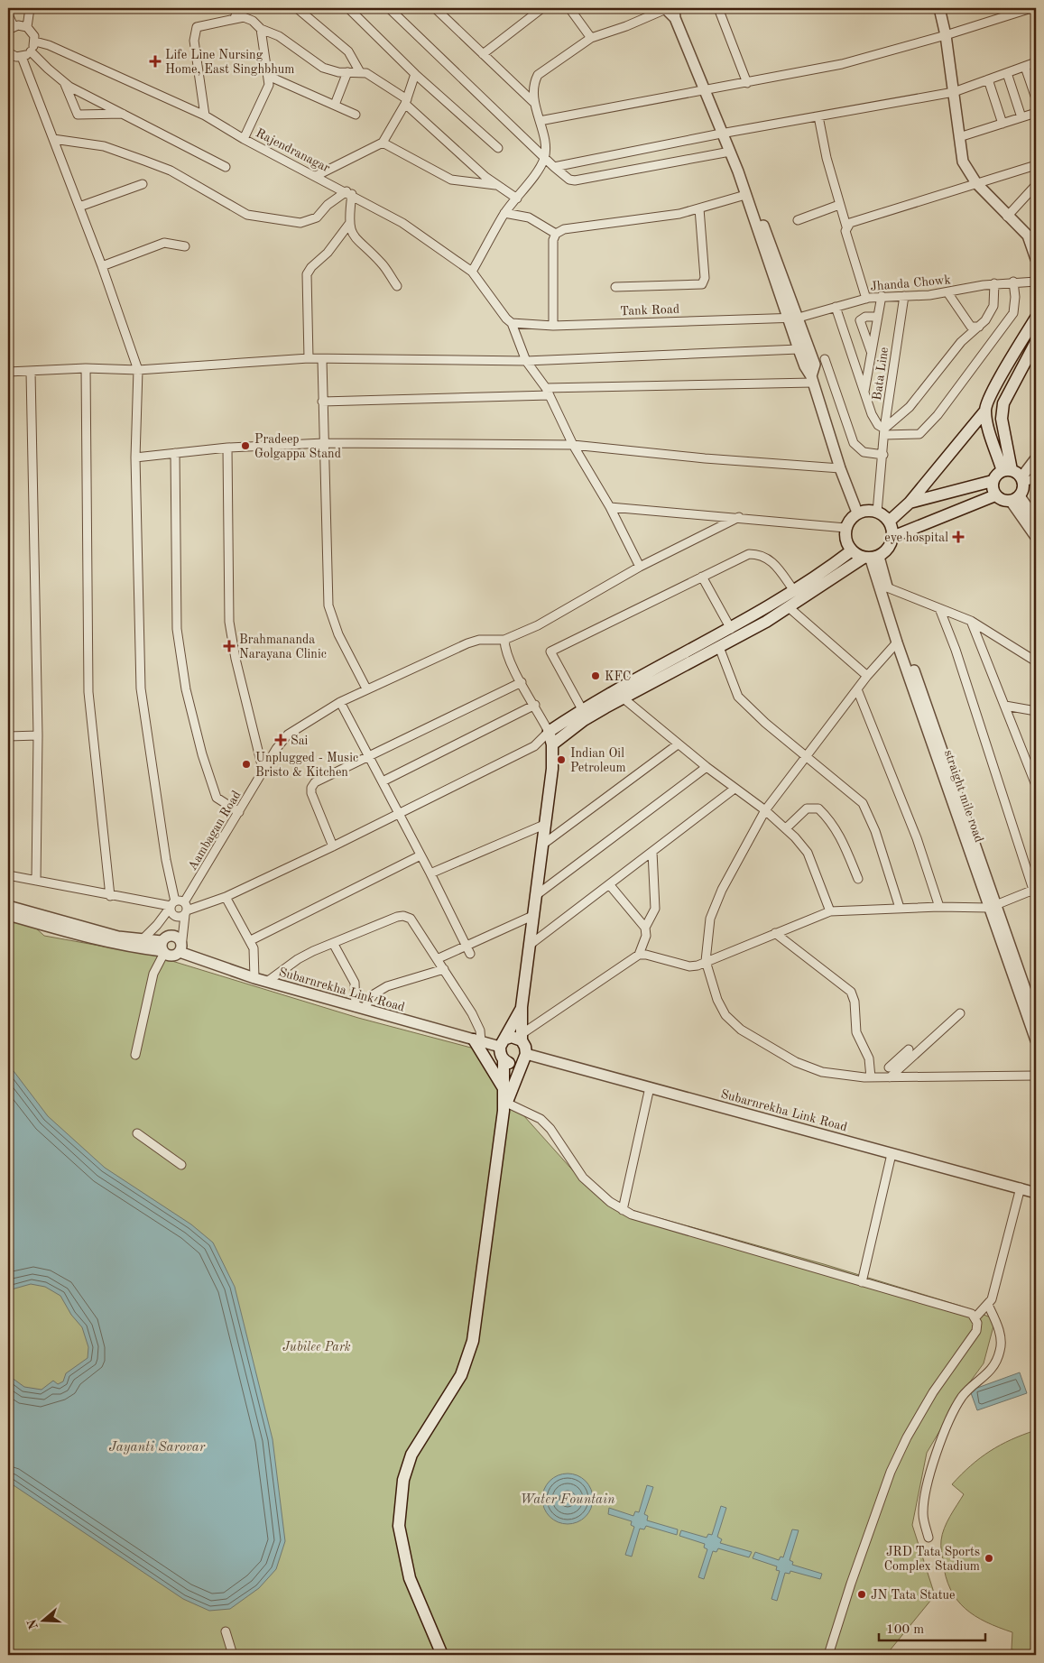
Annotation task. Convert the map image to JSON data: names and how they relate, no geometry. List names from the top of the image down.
{
  "streets": {
    "street": [
      "Rajendranagar",
      "Jhanda Chowk",
      "Tank Road",
      "Bata Line",
      "straight mile road",
      "Aambagan Road",
      "Subarnrekha Link Road"
    ]
  },
  "crossings": [
    ["Rajendranagar", "Tank Road"],
    ["Jhanda Chowk", "Tank Road"],
    ["Jhanda Chowk", "Bata Line"],
    ["Bata Line", "straight mile road"],
    ["Aambagan Road", "Subarnrekha Link Road"]
  ],
  "water": ["Jayanti Sarovar", "Water Fountain"],
  "parks": ["Jubilee Park"],
  "places": {
    "health": [
      "Life Line Nursing Home, East Singhbhum",
      "eye hospital",
      "Brahmananda Narayana Clinic",
      "Sai"
    ],
    "other": [
      "Pradeep Golgappa Stand",
      "KFC",
      "Indian Oil Petroleum",
      "Unplugged - Music Bristo & Kitchen",
      "JRD Tata Sports Complex Stadium",
      "JN Tata Statue"
    ]
  },
  "scale_bar": "100 m",
  "north": "left"
}
